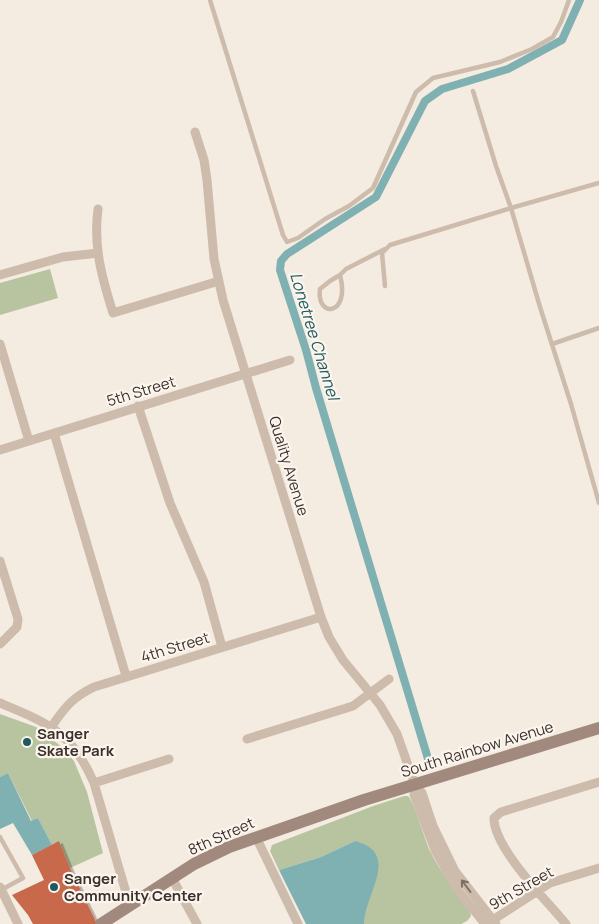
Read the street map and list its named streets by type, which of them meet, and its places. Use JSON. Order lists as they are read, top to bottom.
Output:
{
  "streets": {
    "street": [
      "5th Street",
      "Quality Avenue",
      "4th Street",
      "South Rainbow Avenue",
      "8th Street",
      "9th Street"
    ]
  },
  "crossings": [
    ["5th Street", "Quality Avenue"],
    ["Quality Avenue", "4th Street"],
    ["Quality Avenue", "South Rainbow Avenue"],
    ["Quality Avenue", "9th Street"],
    ["South Rainbow Avenue", "8th Street"]
  ],
  "water": ["Lonetree Channel"],
  "places": ["Sanger Skate Park", "Sanger Community Center"]
}
